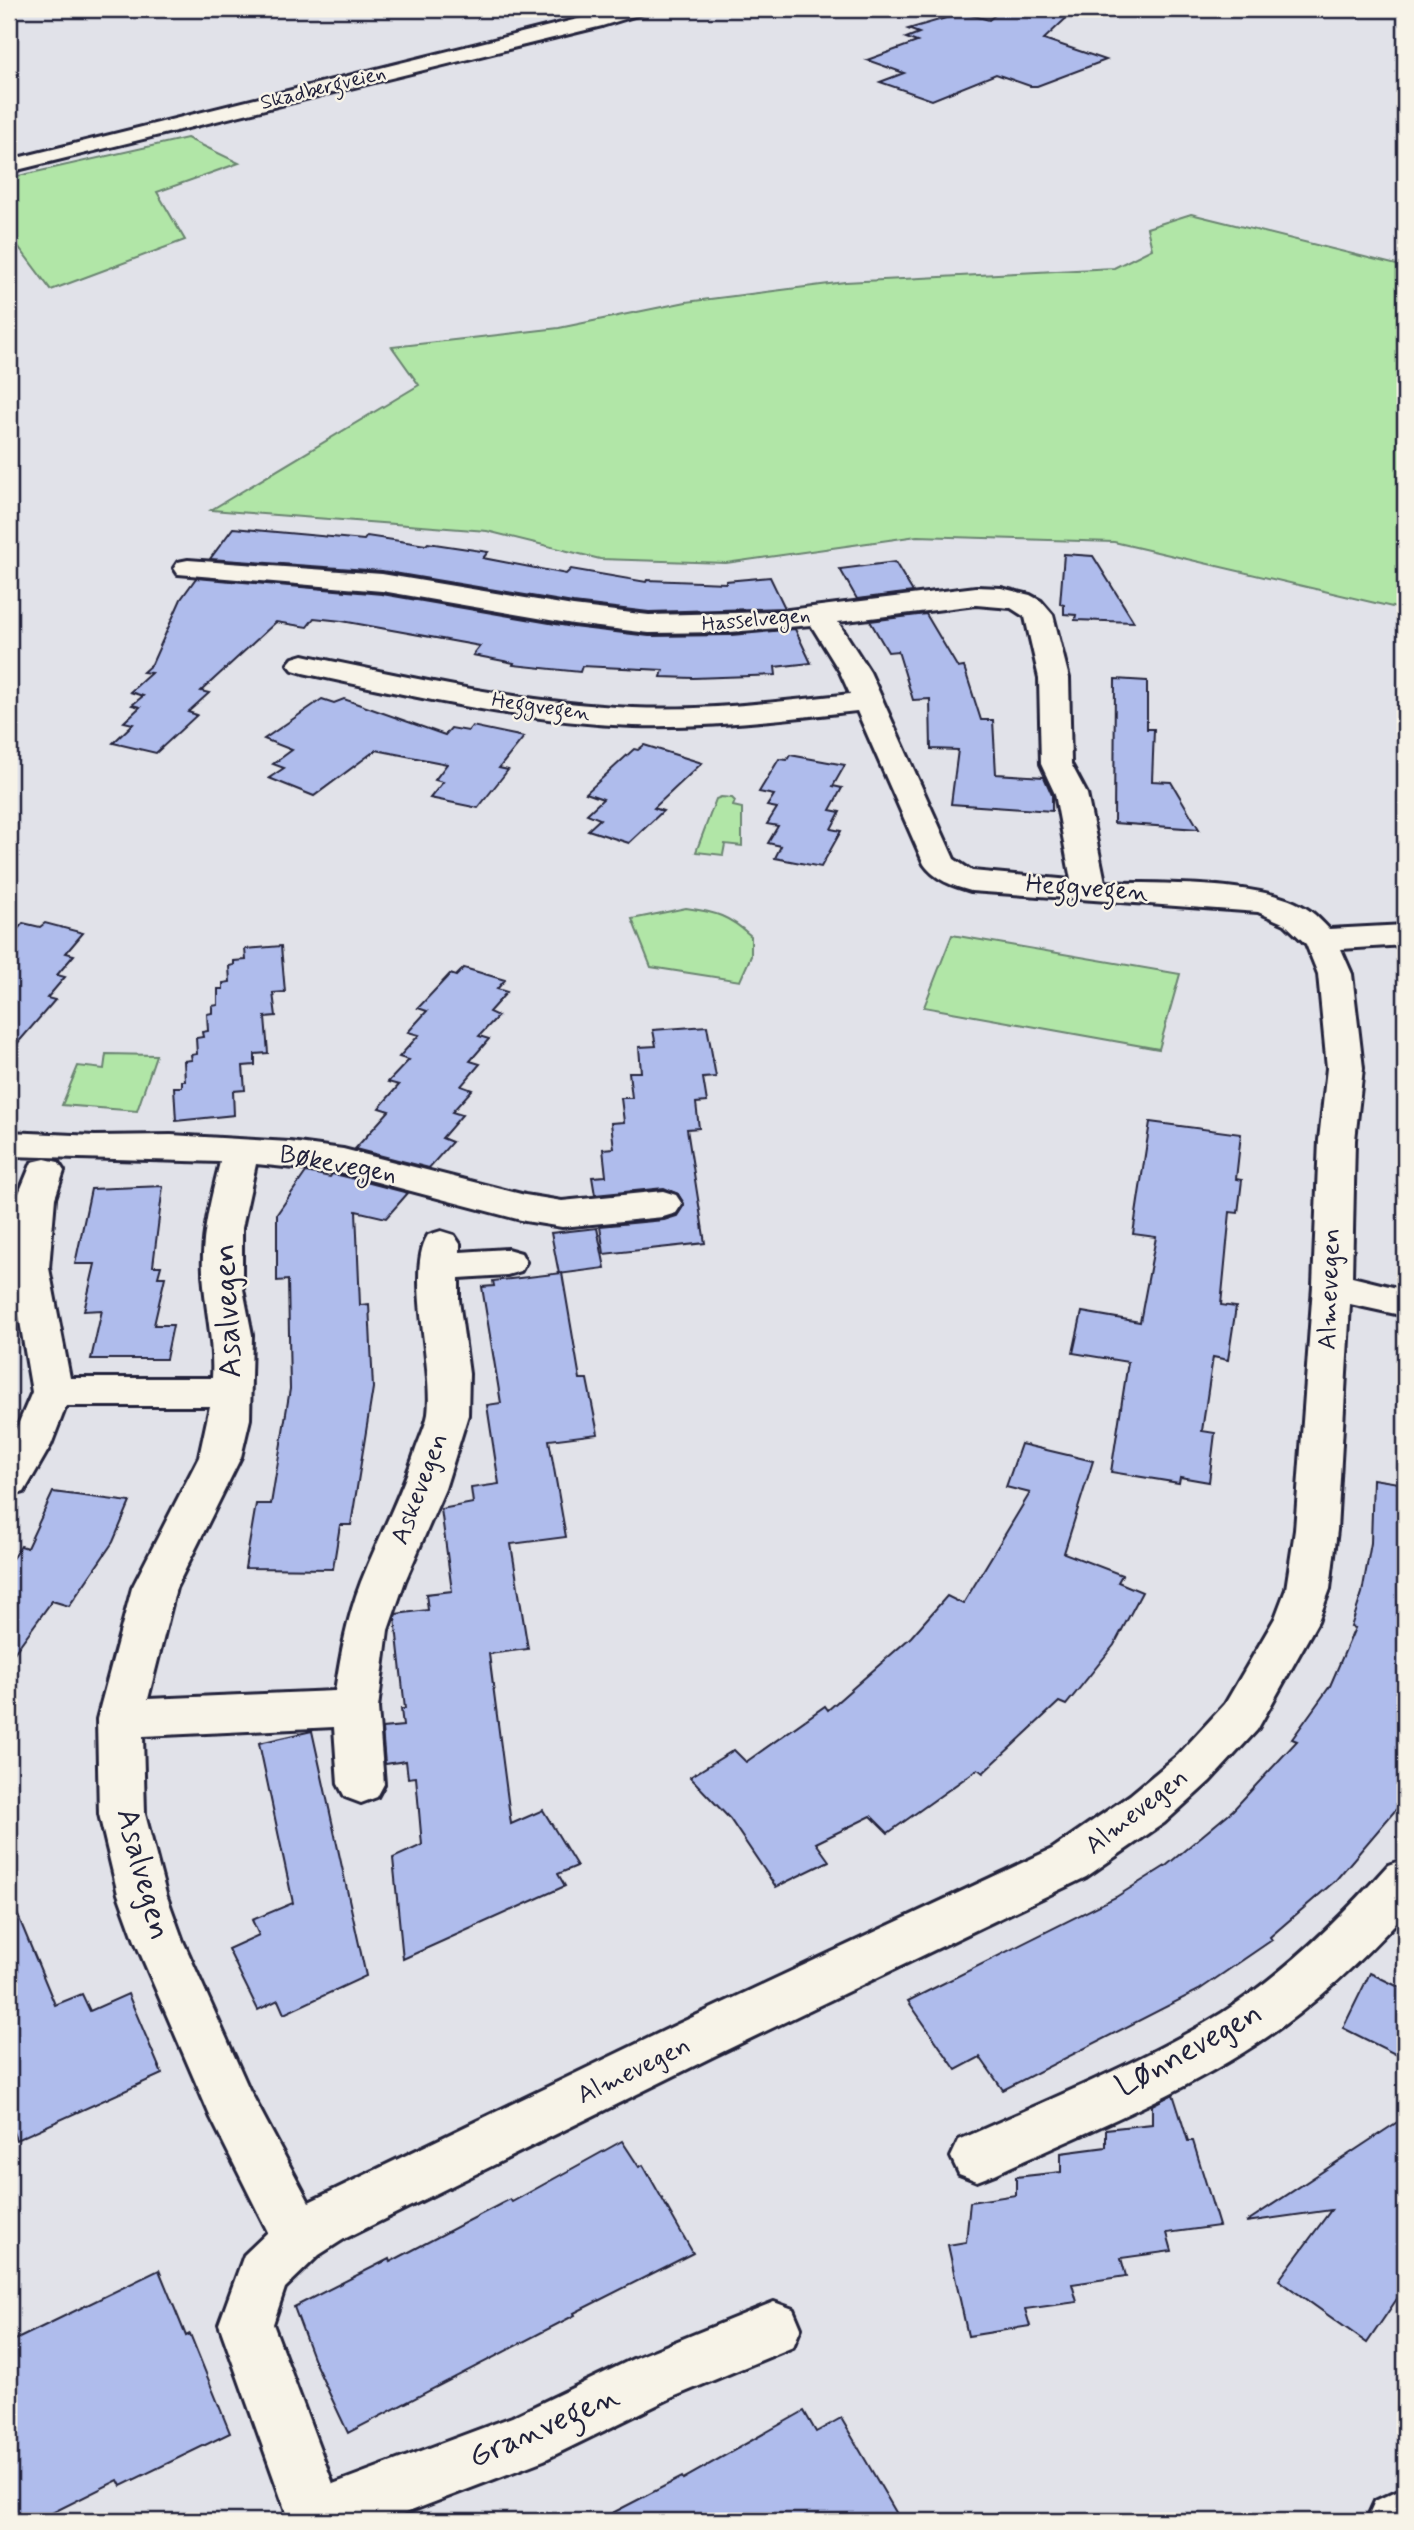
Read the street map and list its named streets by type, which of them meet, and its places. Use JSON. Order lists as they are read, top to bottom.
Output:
{
  "streets": {
    "street": [
      "Skadbergveien",
      "Hasselvegen",
      "Heggvegen",
      "Bøkevegen",
      "Almevegen",
      "Asalvegen",
      "Askevegen",
      "Lønnevegen",
      "Granvegen"
    ]
  },
  "crossings": [
    ["Hasselvegen", "Heggvegen"],
    ["Heggvegen", "Almevegen"],
    ["Bøkevegen", "Asalvegen"],
    ["Almevegen", "Asalvegen"]
  ]
}
